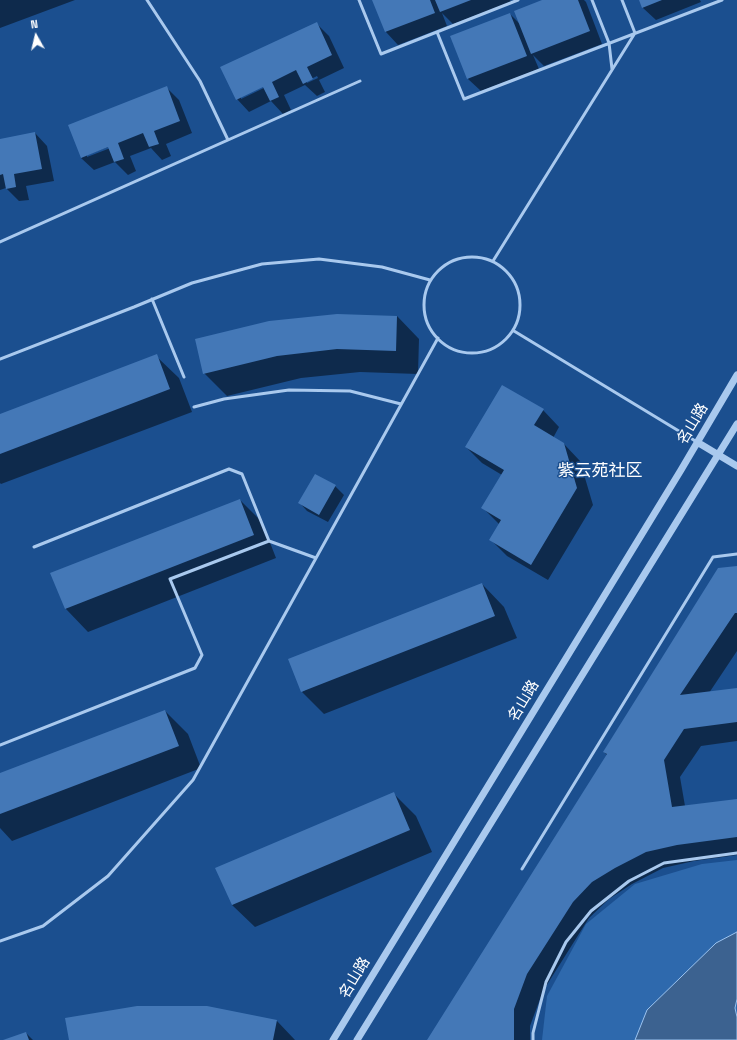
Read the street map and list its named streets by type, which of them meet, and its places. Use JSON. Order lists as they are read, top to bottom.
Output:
{
  "streets": {
    "street": ["名山路"]
  },
  "districts": ["紫云苑社区"],
  "north": "top"
}
